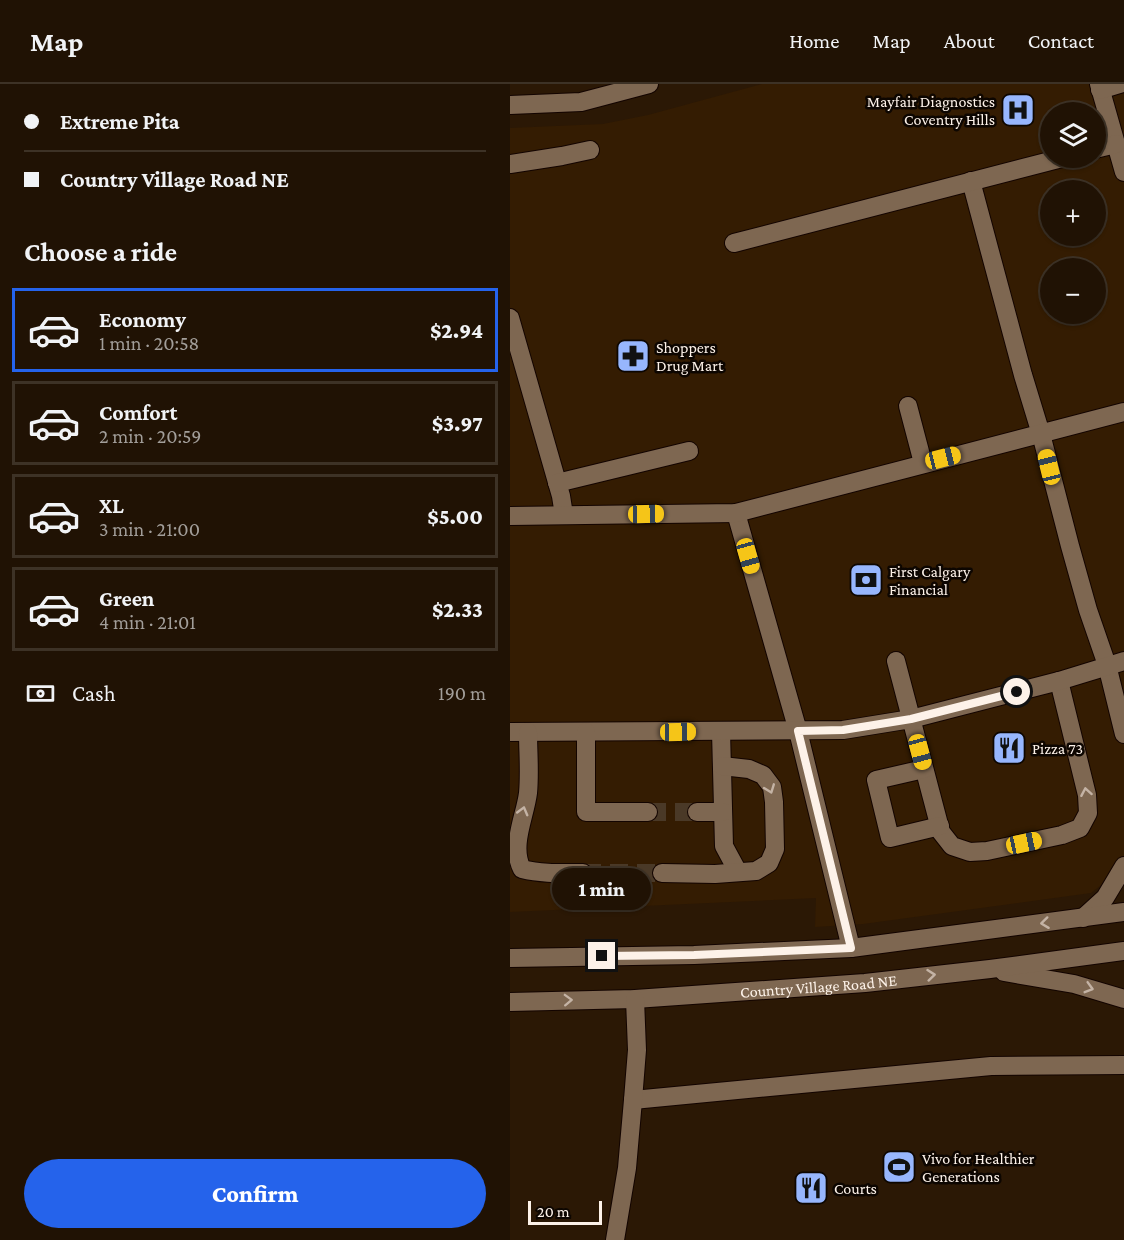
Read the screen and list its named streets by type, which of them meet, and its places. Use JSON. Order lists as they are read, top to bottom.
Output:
{
  "streets": {
    "street": ["Country Village Road NE"]
  },
  "places": {
    "hospital": ["Mayfair Diagnostics Coventry Hills"],
    "pharmacy": ["Shoppers Drug Mart"],
    "bank": ["First Calgary Financial"],
    "restaurant": ["Pizza 73", "Courts"],
    "sports": ["Vivo for Healthier Generations"]
  },
  "scale_bar": "20 m",
  "page": {
    "header": "Map",
    "nav": [
      "Home",
      "Map",
      "About",
      "Contact"
    ],
    "banner": ["Extreme Pita", "Country Village Road NE"],
    "map_buttons": ["+", "−"],
    "heading": "Choose a ride",
    "list": [
      {
        "name": "Economy",
        "note": "1 min · 20:58",
        "value": "$2.94"
      },
      {
        "name": "Comfort",
        "note": "2 min · 20:59",
        "value": "$3.97"
      },
      {
        "name": "XL",
        "note": "3 min · 21:00",
        "value": "$5.00"
      },
      {
        "name": "Green",
        "note": "4 min · 21:01",
        "value": "$2.33"
      }
    ],
    "pay": ["Cash", "190 m"],
    "bubble": "1 min",
    "buttons": "Confirm",
    "scale": "20 m"
  }
}
